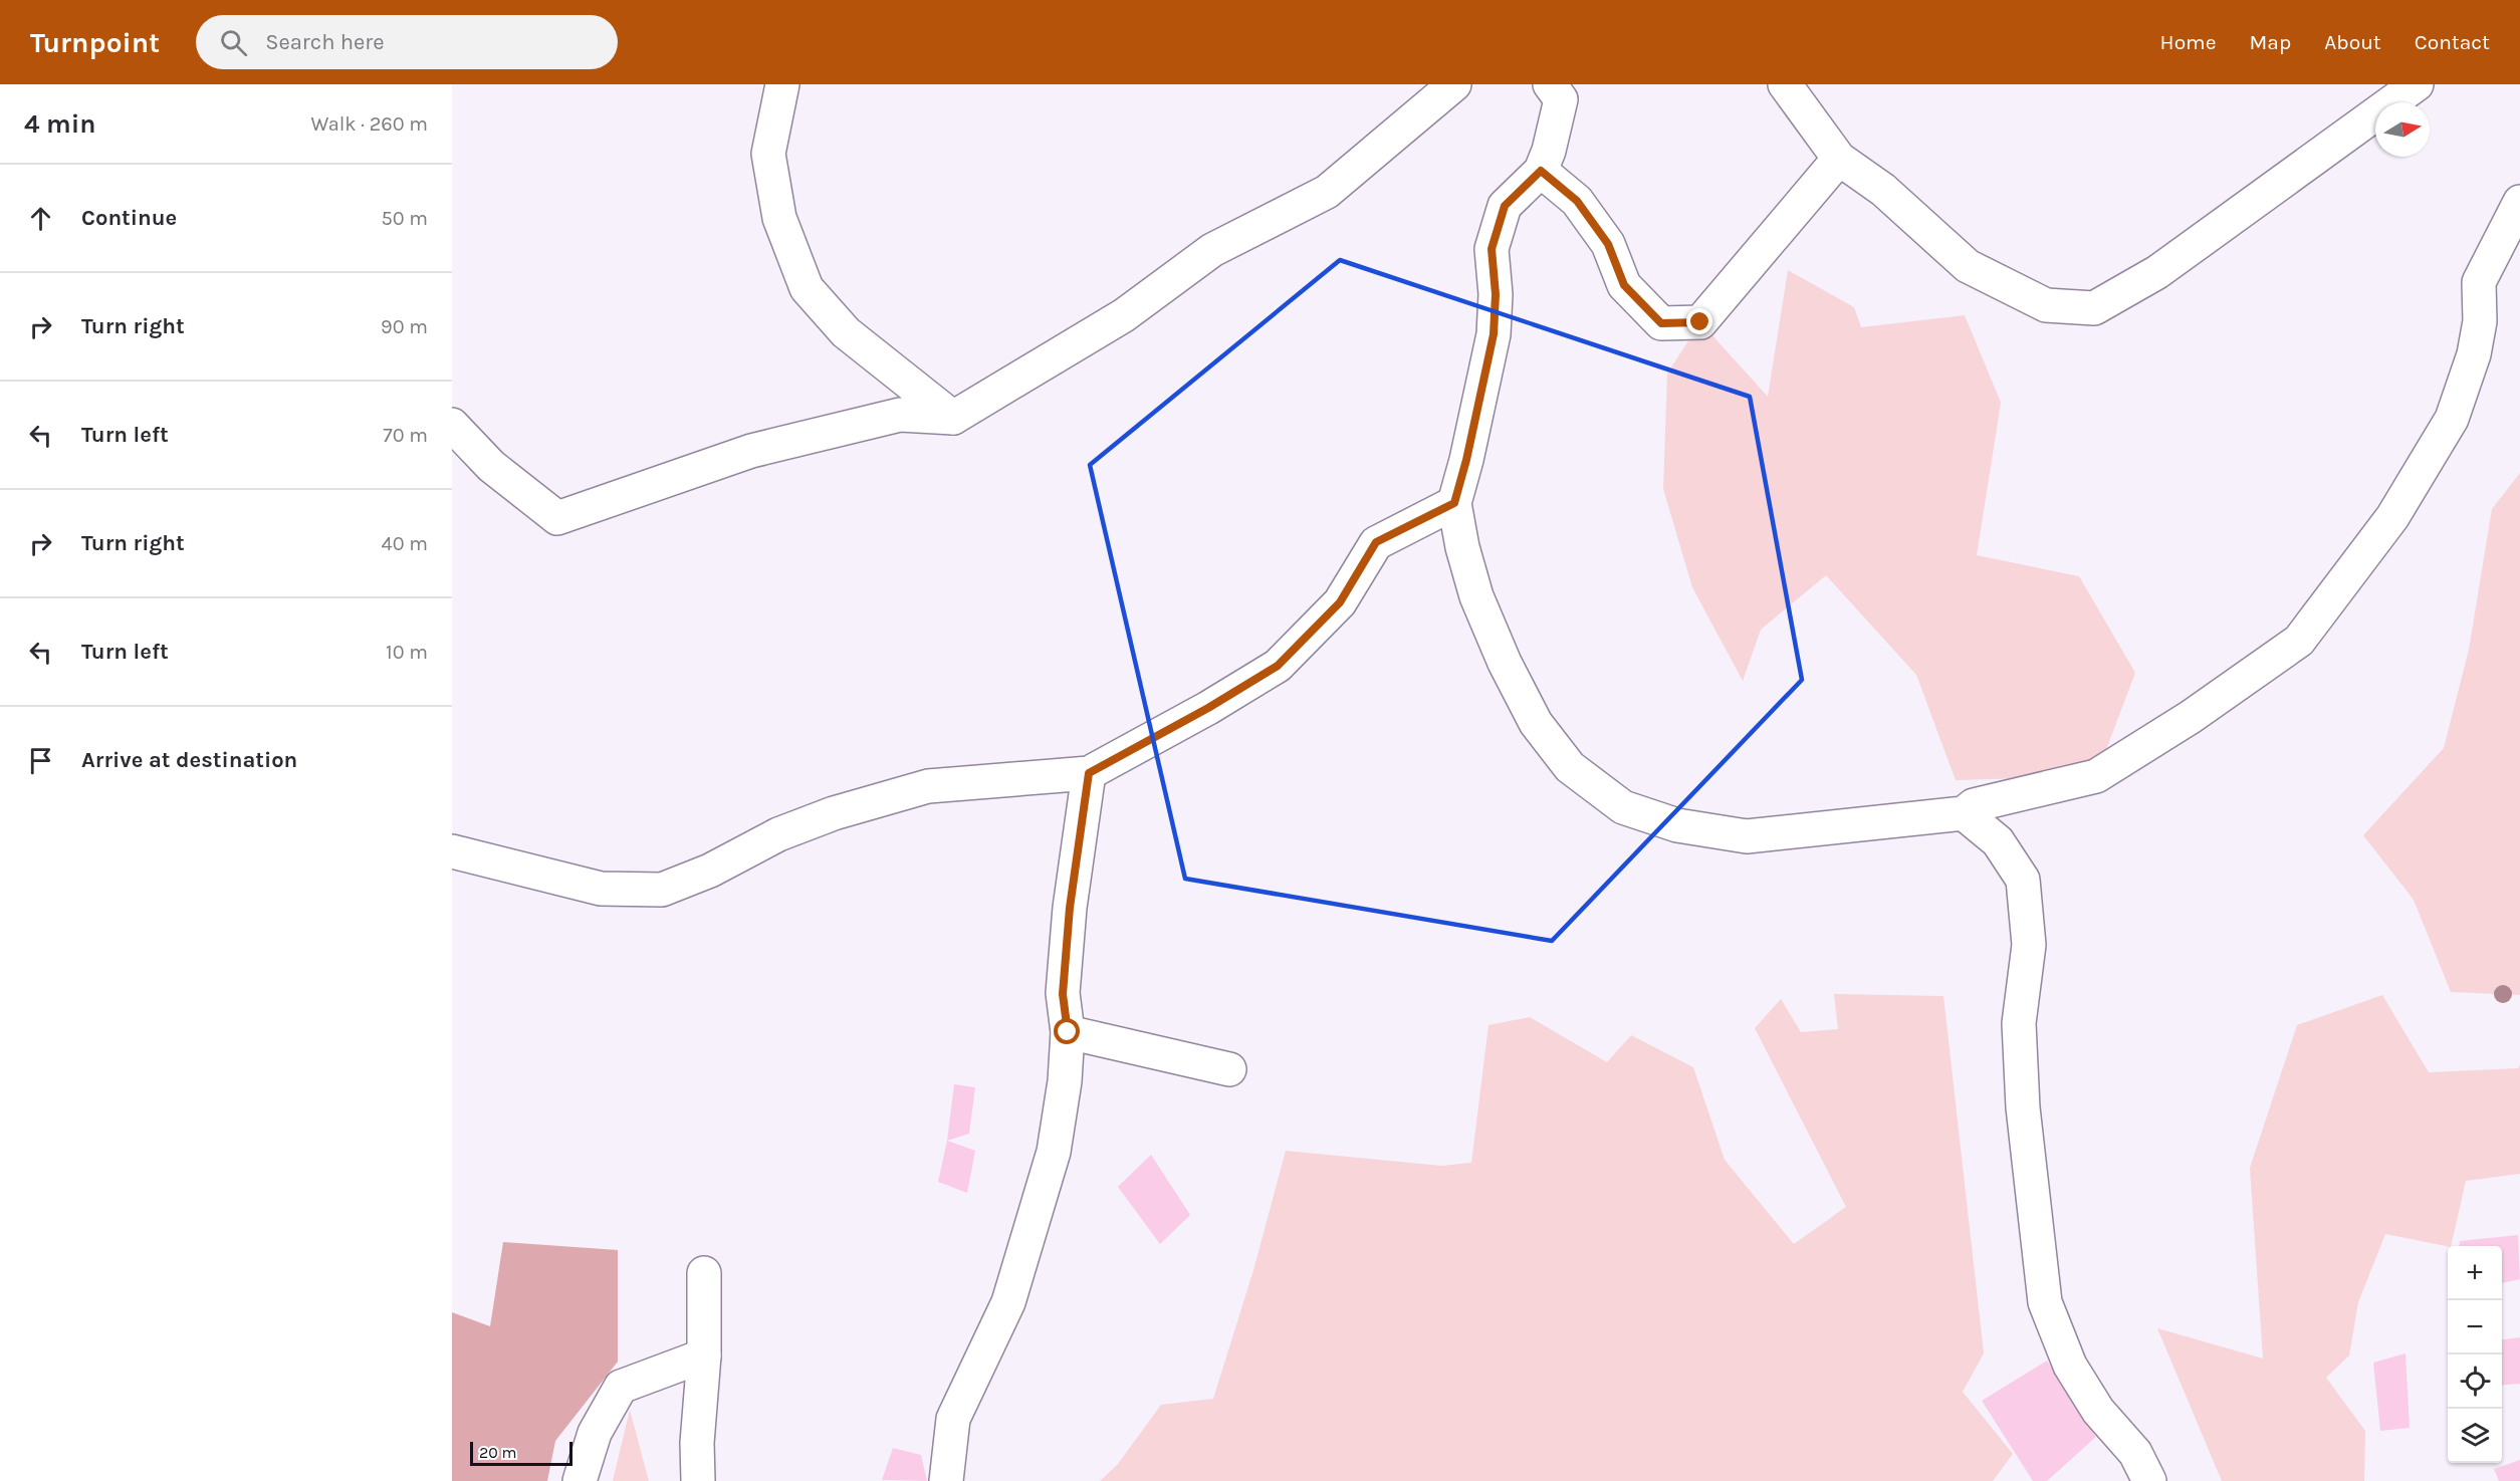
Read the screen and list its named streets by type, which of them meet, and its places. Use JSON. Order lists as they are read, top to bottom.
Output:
{
  "scale_bar": "20 m",
  "north": "right",
  "page": {
    "header": "Turnpoint",
    "search": "Search here",
    "nav": [
      "Home",
      "Map",
      "About",
      "Contact"
    ],
    "heading": ["4 min", "Walk · 260 m"],
    "list": [
      ["Continue", "50 m"],
      ["Turn right", "90 m"],
      ["Turn left", "70 m"],
      ["Turn right", "40 m"],
      ["Turn left", "10 m"],
      "Arrive at destination"
    ],
    "map_buttons": ["+", "−"],
    "scale": "20 m"
  }
}
